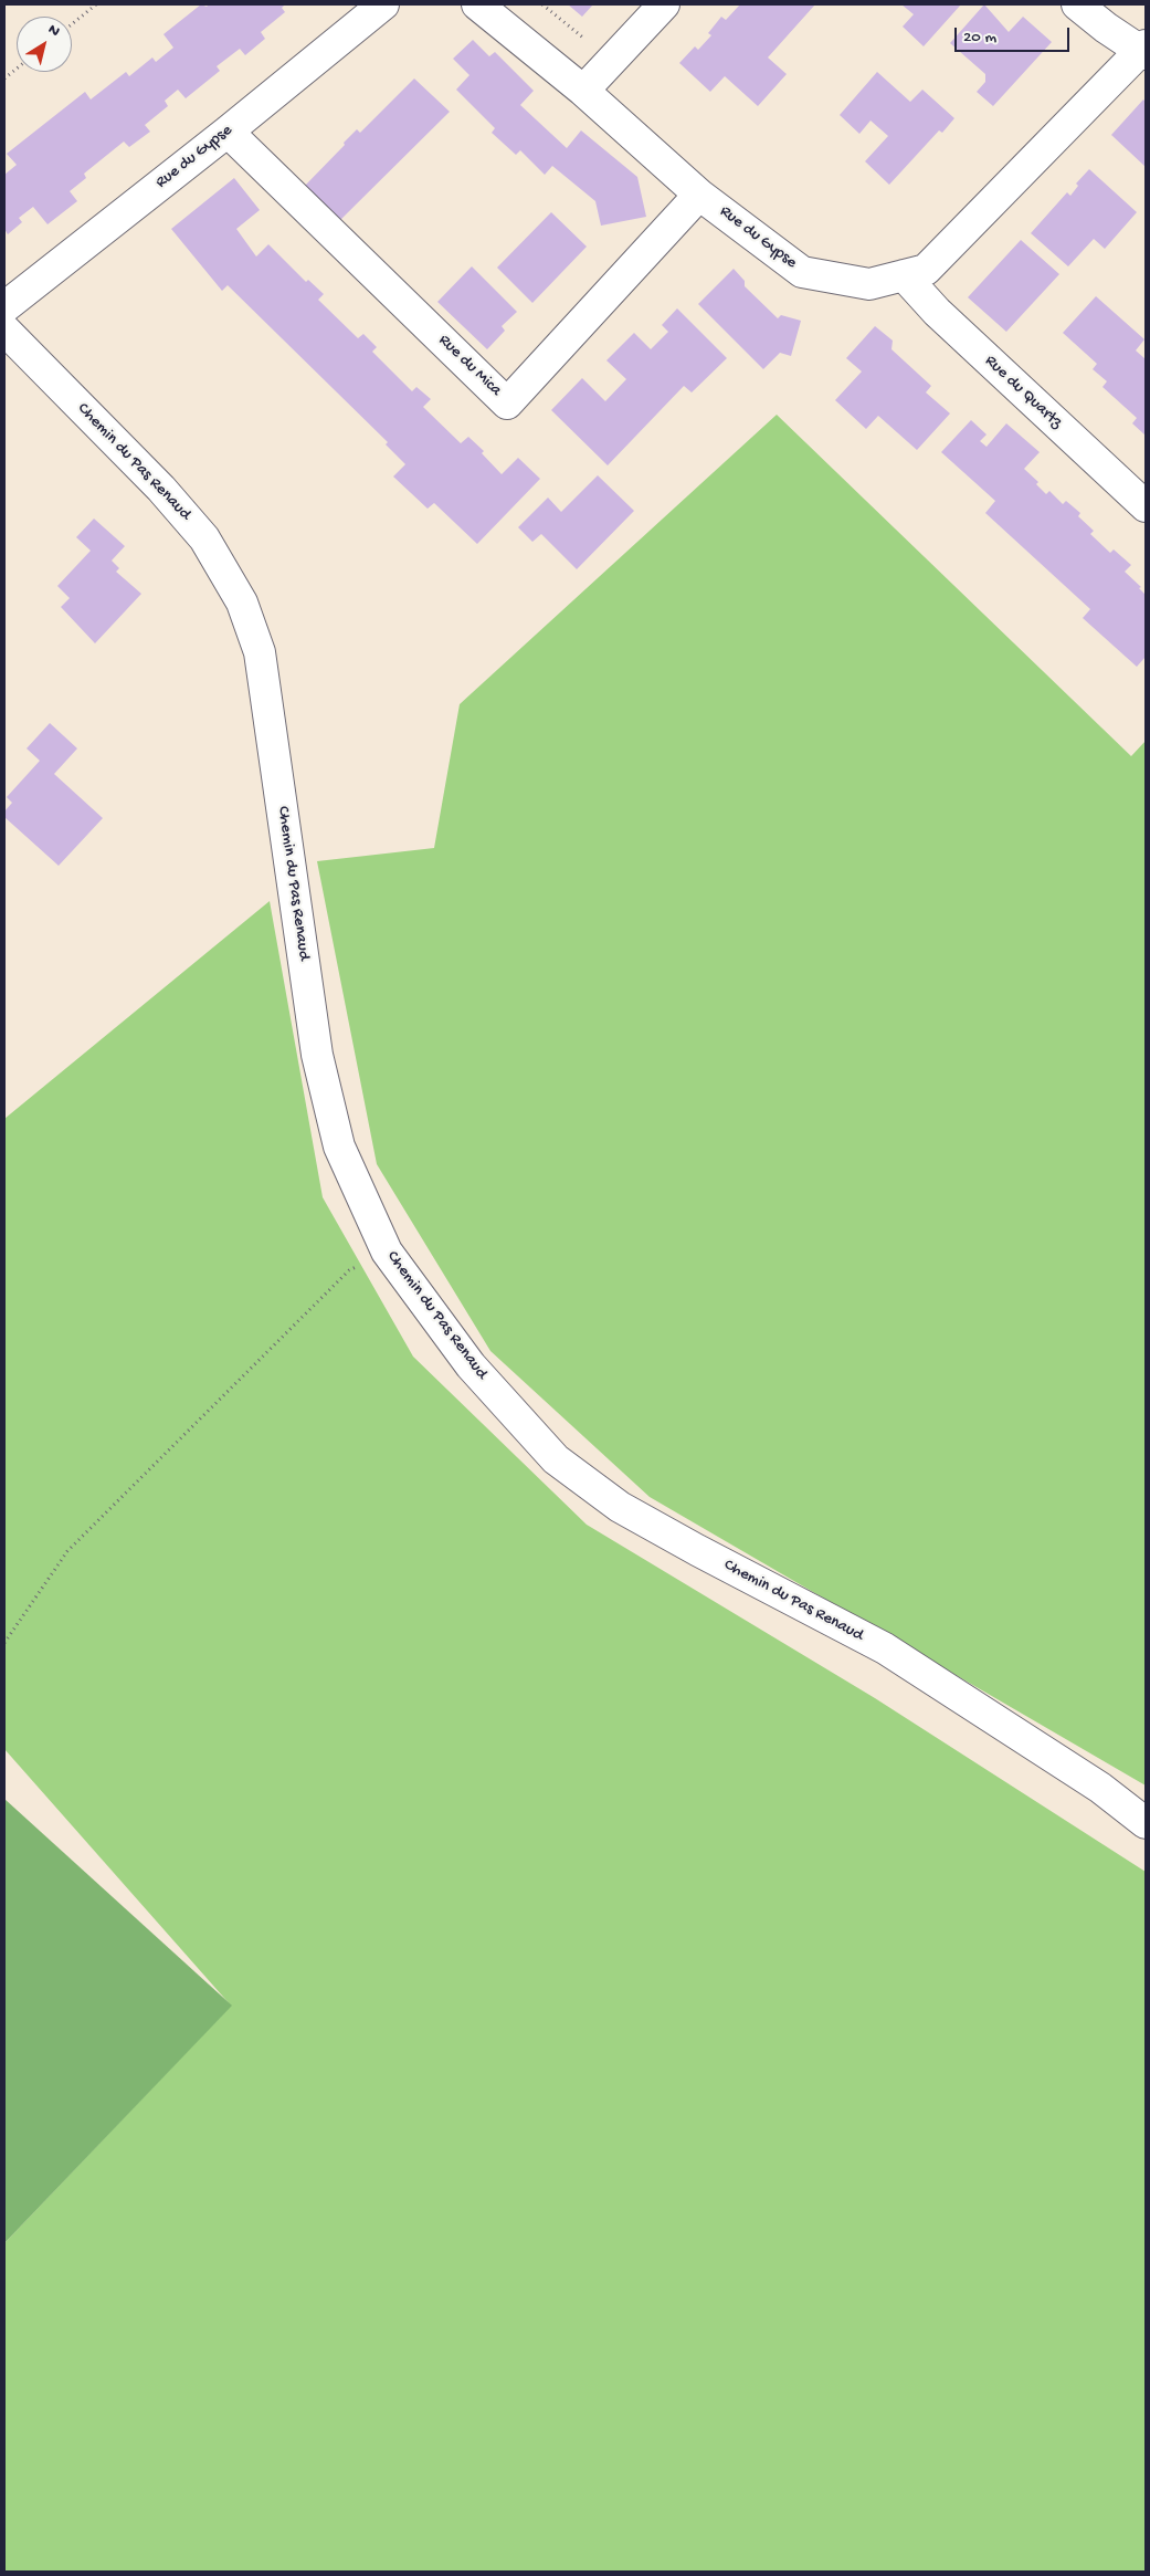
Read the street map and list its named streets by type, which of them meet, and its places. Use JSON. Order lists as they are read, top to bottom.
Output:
{
  "streets": {
    "street": [
      "Rue du Gypse",
      "Rue du Mica",
      "Rue du Quartz",
      "Chemin du Pas Renaud"
    ]
  },
  "crossings": [
    ["Rue du Gypse", "Rue du Mica"],
    ["Rue du Gypse", "Rue du Quartz"]
  ],
  "scale_bar": "20 m",
  "north": "top right"
}
